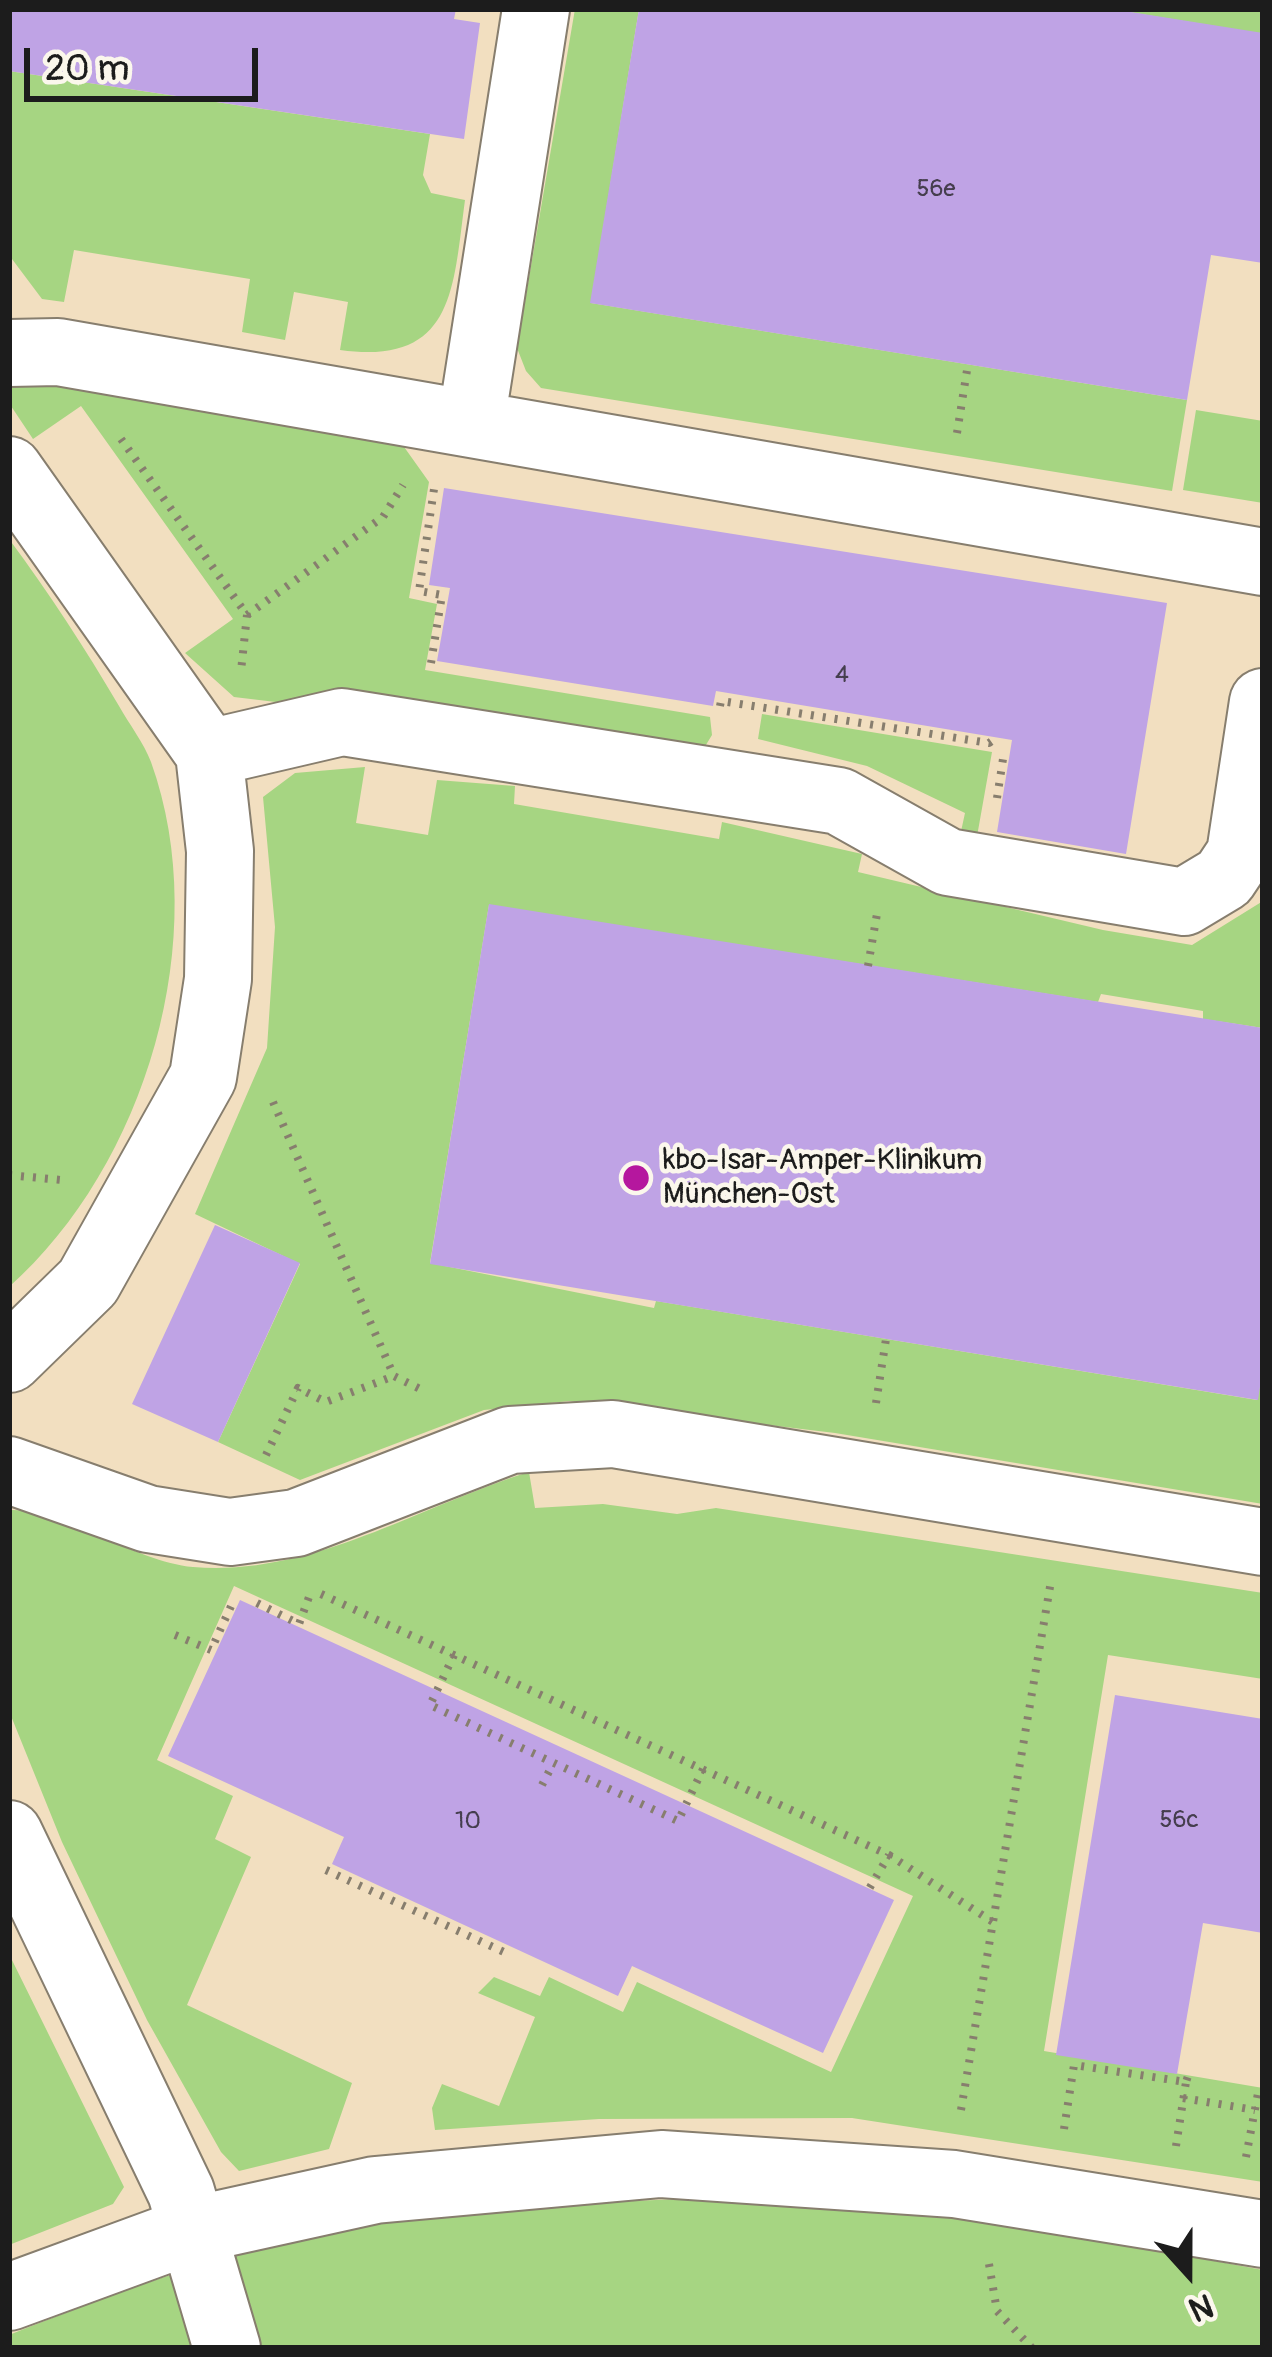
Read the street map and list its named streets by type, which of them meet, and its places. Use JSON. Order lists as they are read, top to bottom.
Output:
{
  "places": ["kbo-Isar-Amper-Klinikum München-Ost"],
  "house_numbers": [
    "56e",
    "4",
    "56c",
    "10"
  ],
  "scale_bar": "20 m",
  "north": "bottom"
}
